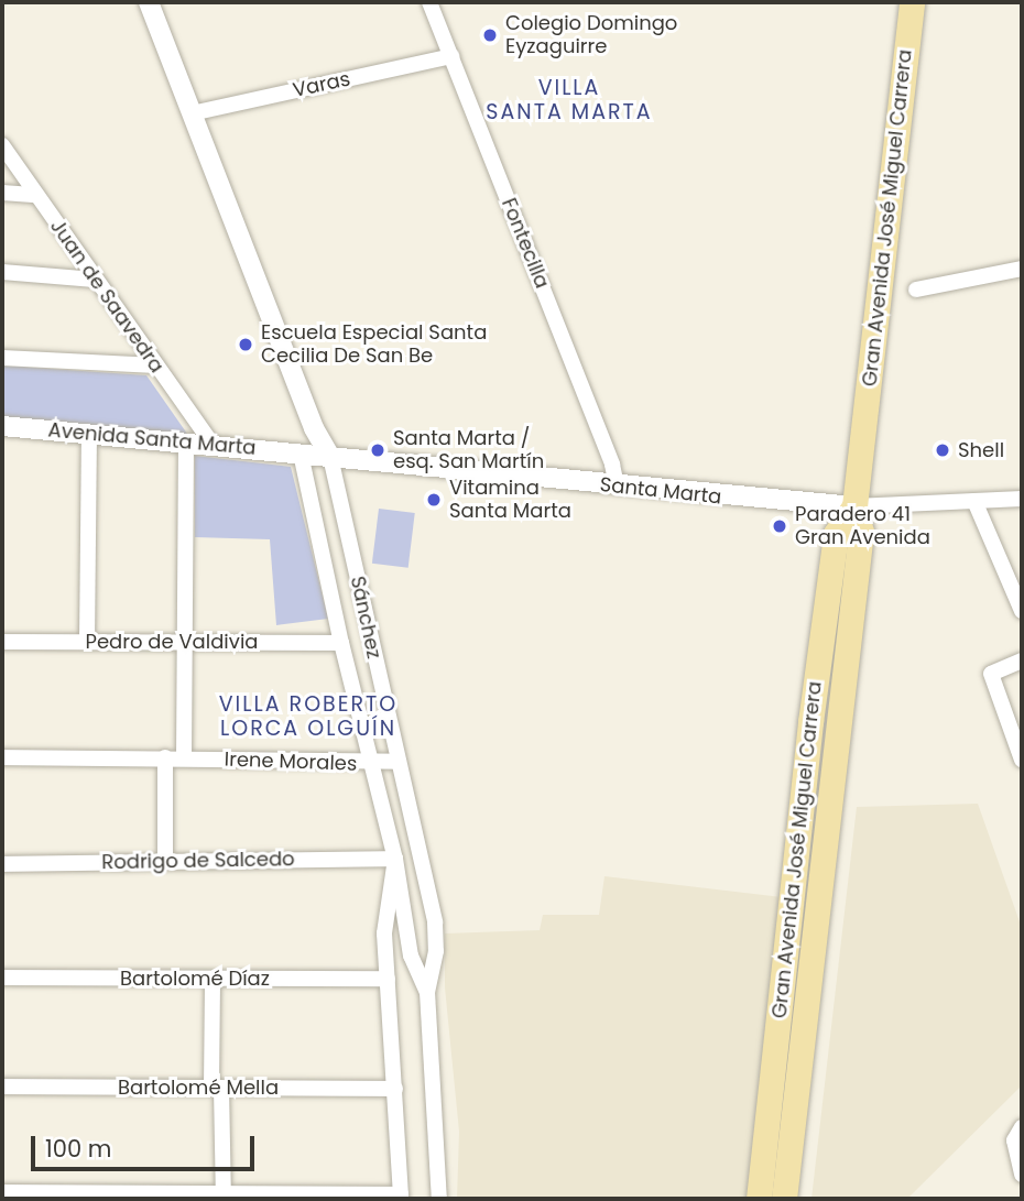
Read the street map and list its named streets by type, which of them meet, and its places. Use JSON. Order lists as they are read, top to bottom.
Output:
{
  "streets": {
    "main road": ["Gran Avenida José Miguel Carrera"],
    "street": [
      "Varas",
      "Fontecilla",
      "Juan de Saavedra",
      "Avenida Santa Marta",
      "Santa Marta",
      "Sánchez",
      "Pedro de Valdivia",
      "Irene Morales",
      "Rodrigo de Salcedo",
      "Bartolomé Díaz",
      "Bartolomé Mella"
    ]
  },
  "crossings": [
    ["Varas", "Fontecilla"],
    ["Varas", "Sánchez"],
    ["Gran Avenida José Miguel Carrera", "Santa Marta"],
    ["Fontecilla", "Santa Marta"],
    ["Juan de Saavedra", "Avenida Santa Marta"],
    ["Avenida Santa Marta", "Santa Marta"],
    ["Avenida Santa Marta", "Sánchez"],
    ["Santa Marta", "Sánchez"],
    ["Sánchez", "Pedro de Valdivia"],
    ["Sánchez", "Irene Morales"],
    ["Sánchez", "Rodrigo de Salcedo"],
    ["Sánchez", "Bartolomé Díaz"],
    ["Sánchez", "Bartolomé Mella"]
  ],
  "districts": ["VILLA SANTA MARTA", "VILLA ROBERTO LORCA OLGUÍN"],
  "places": [
    "Colegio Domingo Eyzaguirre",
    "Escuela Especial Santa Cecilia De San Be",
    "Santa Marta / esq. San Martín",
    "Shell",
    "Vitamina Santa Marta",
    "Paradero 41 Gran Avenida"
  ],
  "scale_bar": "100 m"
}
